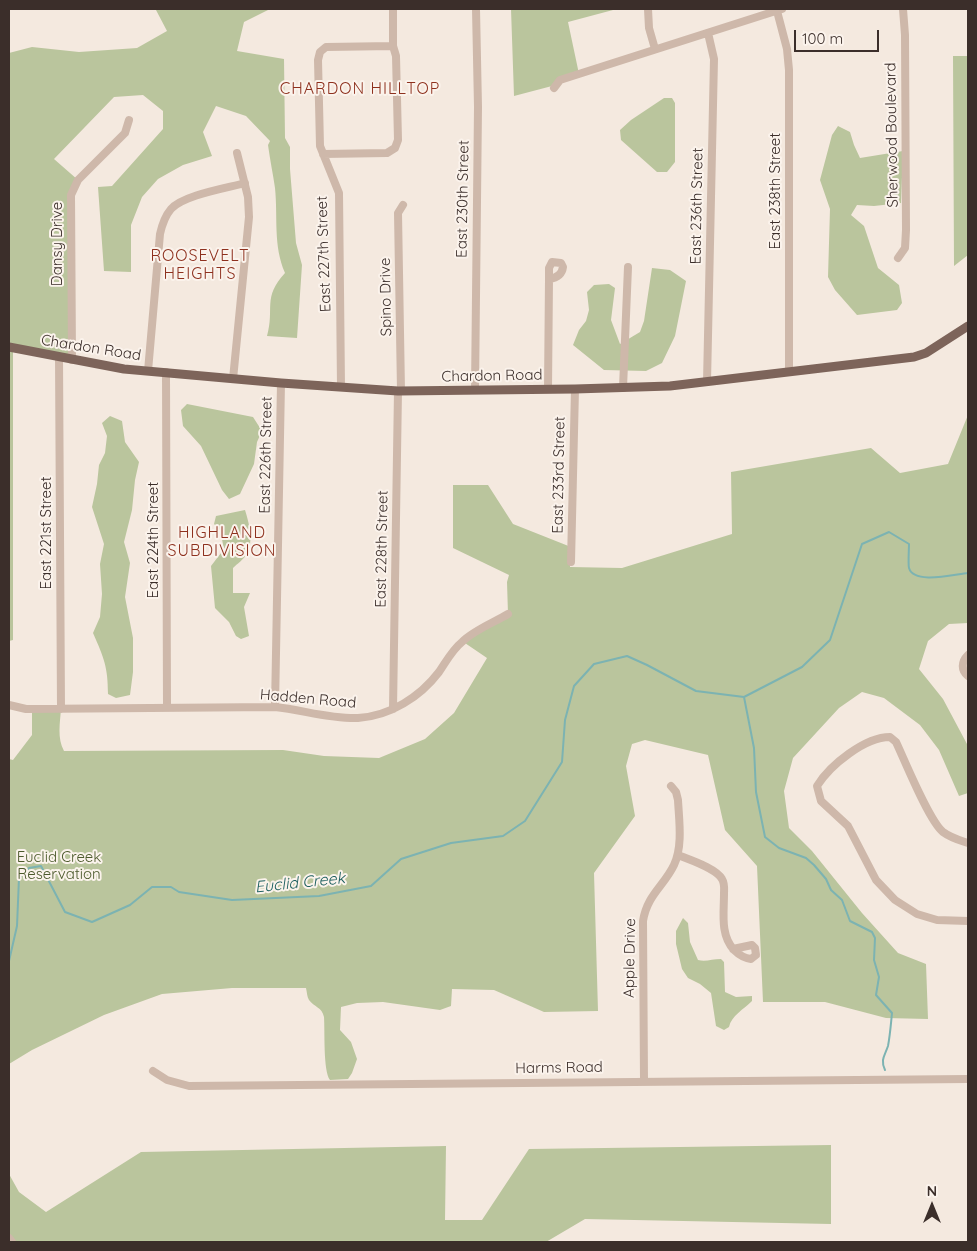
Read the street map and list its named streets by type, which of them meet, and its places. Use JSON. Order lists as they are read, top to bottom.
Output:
{
  "streets": {
    "main road": ["Chardon Road"],
    "street": [
      "Sherwood Boulevard",
      "East 238th Street",
      "East 230th Street",
      "East 236th Street",
      "Dansy Drive",
      "East 227th Street",
      "Spino Drive",
      "East 226th Street",
      "East 233rd Street",
      "East 221st Street",
      "East 224th Street",
      "East 228th Street",
      "Hadden Road",
      "Apple Drive",
      "Harms Road"
    ]
  },
  "crossings": [
    ["East 238th Street", "Chardon Road"],
    ["East 230th Street", "Chardon Road"],
    ["East 236th Street", "Chardon Road"],
    ["Dansy Drive", "Chardon Road"],
    ["East 227th Street", "Chardon Road"],
    ["Spino Drive", "Chardon Road"],
    ["Spino Drive", "East 228th Street"],
    ["Chardon Road", "East 226th Street"],
    ["Chardon Road", "East 233rd Street"],
    ["Chardon Road", "East 221st Street"],
    ["Chardon Road", "East 224th Street"],
    ["Chardon Road", "East 228th Street"],
    ["East 226th Street", "Hadden Road"],
    ["East 221st Street", "Hadden Road"],
    ["East 224th Street", "Hadden Road"],
    ["East 228th Street", "Hadden Road"],
    ["Apple Drive", "Harms Road"]
  ],
  "districts": ["CHARDON HILLTOP", "ROOSEVELT HEIGHTS", "HIGHLAND SUBDIVISION"],
  "water": ["Euclid Creek"],
  "parks": ["Euclid Creek Reservation"],
  "scale_bar": "100 m",
  "north": "top"
}
